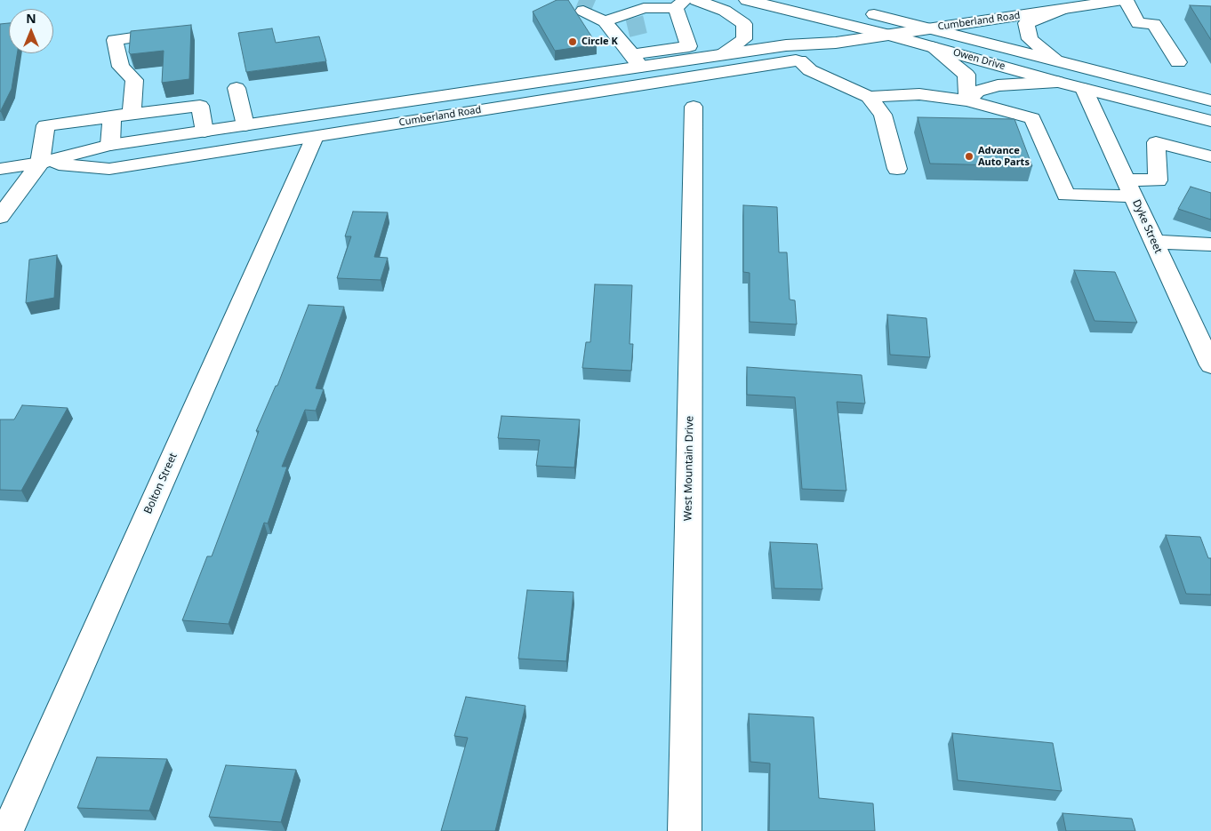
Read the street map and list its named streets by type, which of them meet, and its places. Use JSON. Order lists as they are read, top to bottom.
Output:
{
  "streets": {
    "main road": [
      "Cumberland Road",
      "Owen Drive",
      "Dyke Street",
      "West Mountain Drive",
      "Bolton Street"
    ]
  },
  "crossings": [
    ["Cumberland Road", "Owen Drive"],
    ["Cumberland Road", "Bolton Street"],
    ["Owen Drive", "Dyke Street"]
  ],
  "places": ["Circle K", "Advance Auto Parts"],
  "north": "top"
}
